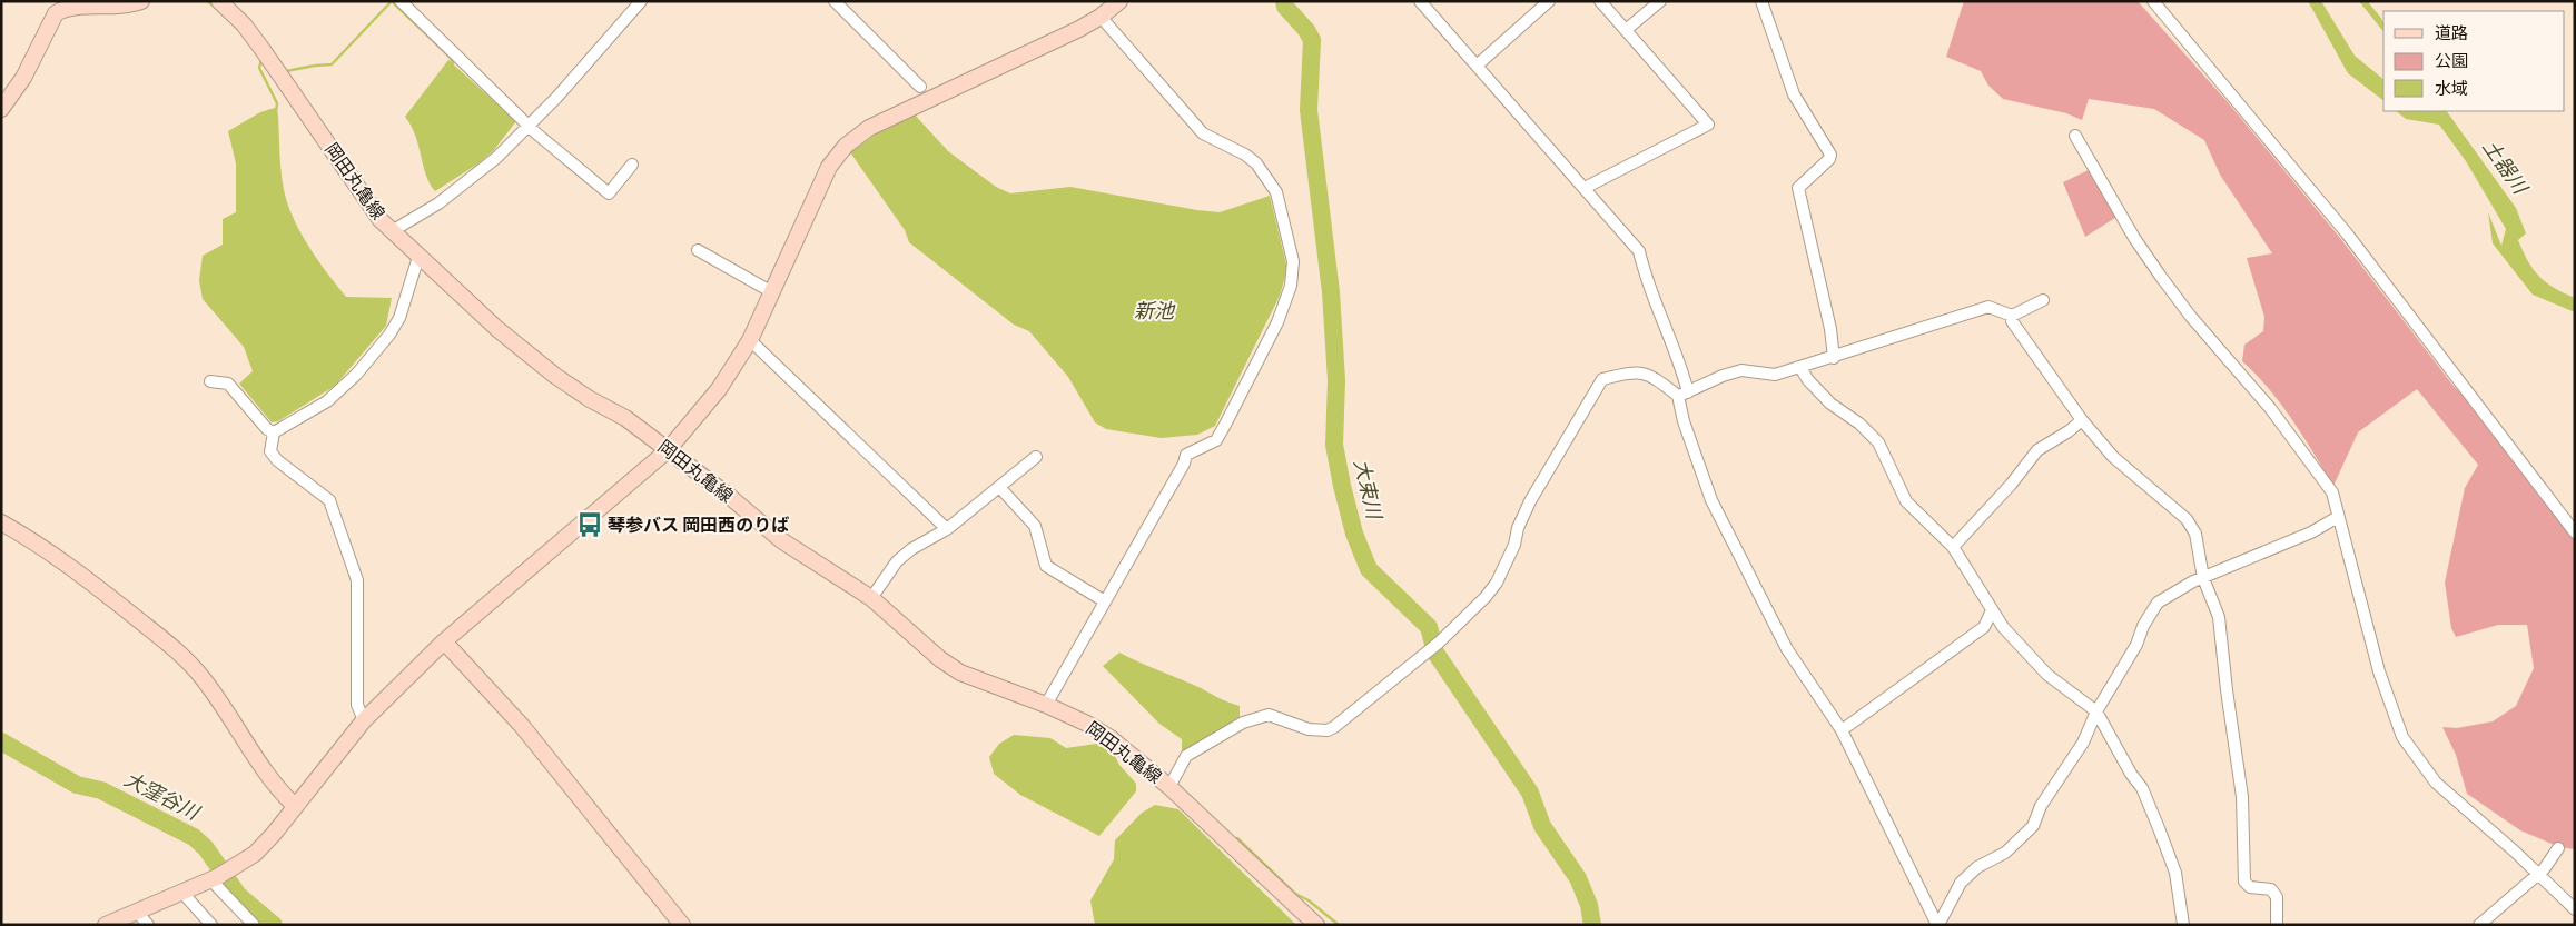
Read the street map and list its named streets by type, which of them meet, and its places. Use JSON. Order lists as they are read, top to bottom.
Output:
{
  "streets": {
    "street": ["岡田丸亀線"]
  },
  "water": [
    "土器川",
    "新池",
    "大束川",
    "大窪谷川"
  ],
  "places": {
    "bus stop": ["琴参バス 岡田西のりば"]
  },
  "legend": ["道路", "公園", "水域"]
}
